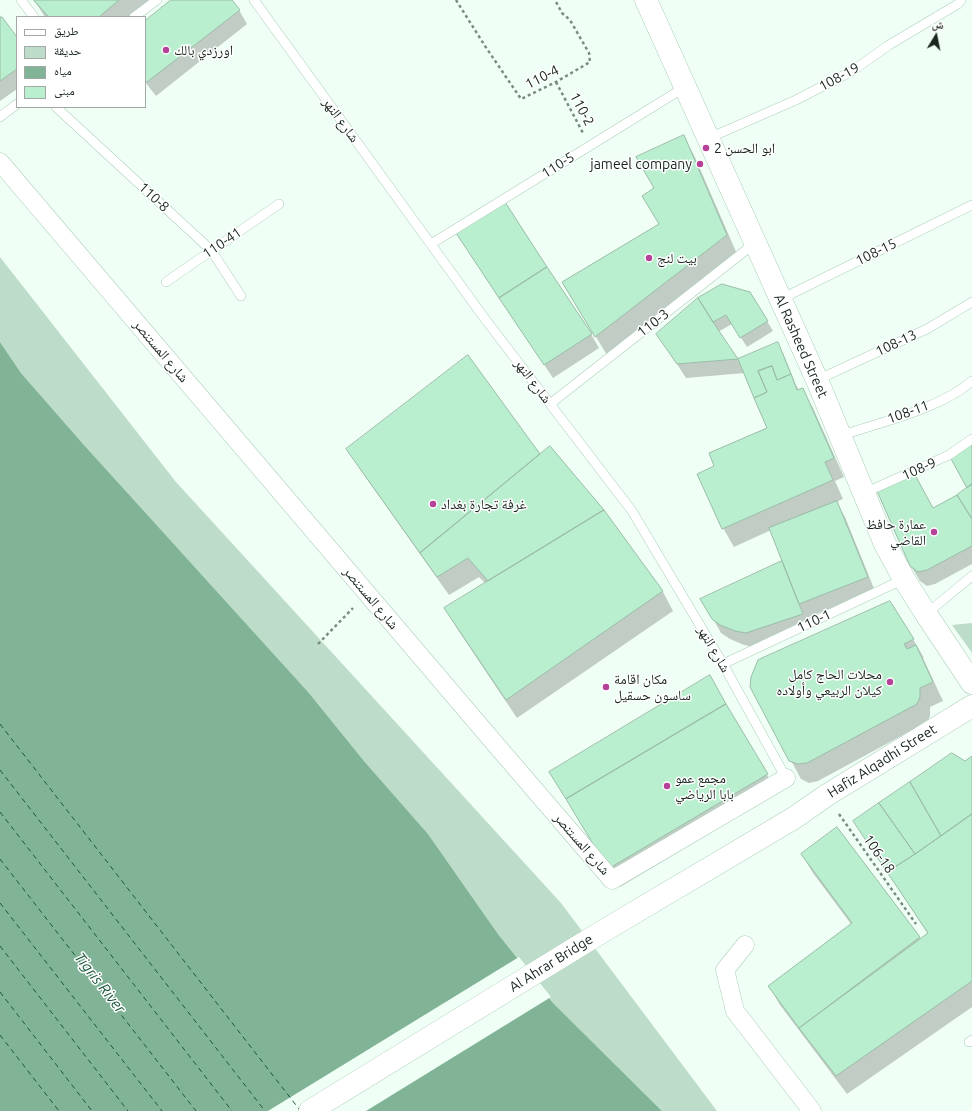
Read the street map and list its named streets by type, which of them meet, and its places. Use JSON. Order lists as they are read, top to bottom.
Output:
{
  "streets": {
    "main road": ["Al Rasheed Street", "Hafiz Alqadhi Street", "Al Ahrar Bridge"],
    "street": ["شارع المستنصر"],
    "lane": [
      "108-19",
      "شارع النهر",
      "110-5",
      "110-8",
      "110-41",
      "108-15",
      "110-3",
      "108-13",
      "108-11",
      "108-9",
      "110-1"
    ],
    "path": ["110-4", "110-2", "106-18"]
  },
  "crossings": [
    ["110-4", "110-2"],
    ["108-19", "Al Rasheed Street"],
    ["110-2", "110-5"],
    ["شارع النهر", "110-5"],
    ["شارع النهر", "110-3"],
    ["شارع النهر", "شارع المستنصر"],
    ["شارع النهر", "110-1"],
    ["110-5", "Al Rasheed Street"],
    ["110-8", "110-41"],
    ["108-15", "Al Rasheed Street"],
    ["110-3", "Al Rasheed Street"],
    ["108-13", "Al Rasheed Street"],
    ["Al Rasheed Street", "108-11"],
    ["Al Rasheed Street", "108-9"],
    ["Al Rasheed Street", "110-1"],
    ["Hafiz Alqadhi Street", "106-18"],
    ["Hafiz Alqadhi Street", "Al Ahrar Bridge"]
  ],
  "water": ["Tigris River"],
  "places": [
    "اورزدي بالك",
    "ابو الحسن 2",
    "jameel company",
    "بيت لنج",
    "غرفة تجارة بغداد",
    "عمارة حافظ القاضي",
    "محلات الحاج كامل كيلان الربيعي وأولاده",
    "مكان اقامة ساسون حسقيل",
    "مجمع عمو بابا الرياضي"
  ],
  "legend": [
    "طريق",
    "حديقة",
    "مياه",
    "مبنى"
  ],
  "north": "top"
}
